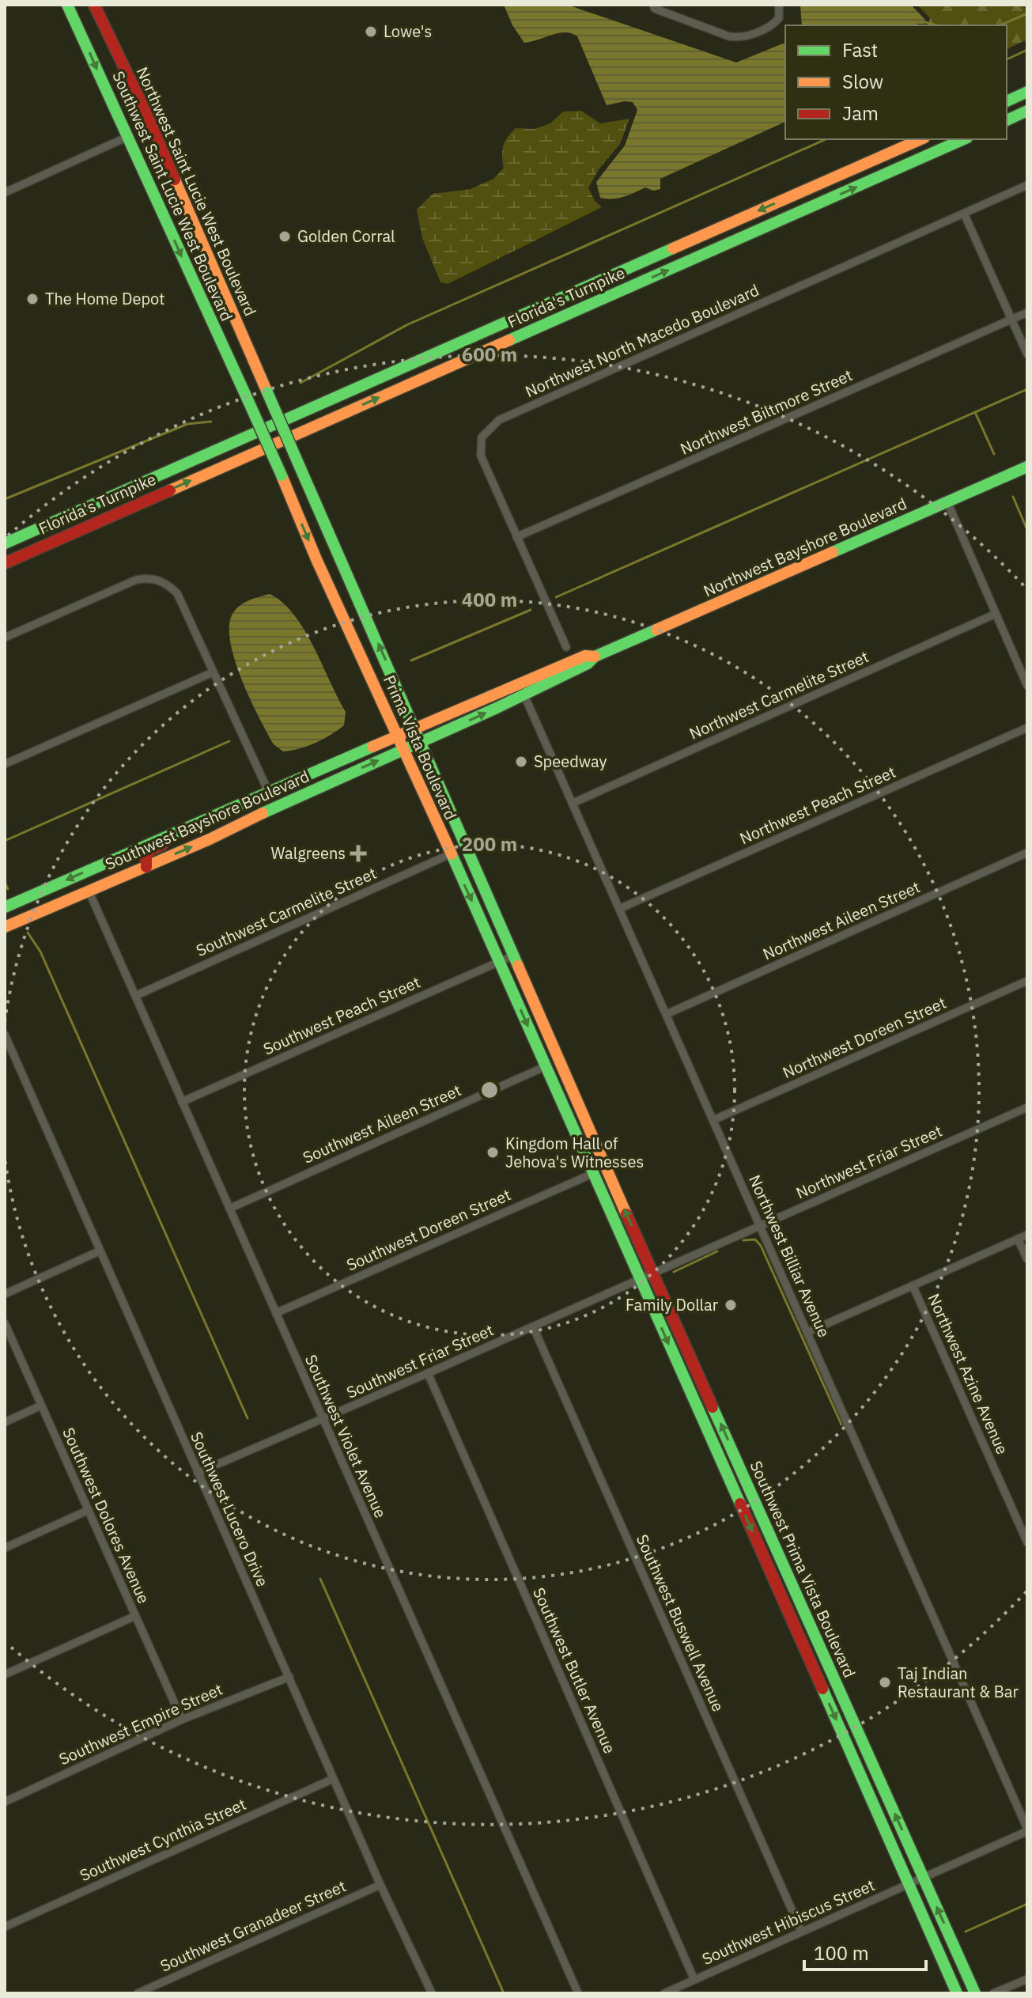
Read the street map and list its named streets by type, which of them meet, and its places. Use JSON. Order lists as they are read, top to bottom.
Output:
{
  "streets": {
    "main road": [
      "Northwest Saint Lucie West Boulevard",
      "Southwest Saint Lucie West Boulevard",
      "Florida's Turnpike",
      "Northwest Bayshore Boulevard",
      "Prima Vista Boulevard",
      "Southwest Bayshore Boulevard",
      "Southwest Prima Vista Boulevard"
    ],
    "street": [
      "Northwest North Macedo Boulevard",
      "Northwest Biltmore Street",
      "Northwest Carmelite Street",
      "Northwest Peach Street",
      "Southwest Carmelite Street",
      "Northwest Aileen Street",
      "Southwest Peach Street",
      "Northwest Doreen Street",
      "Southwest Aileen Street",
      "Northwest Friar Street",
      "Southwest Doreen Street",
      "Northwest Billiar Avenue",
      "Southwest Friar Street",
      "Northwest Azine Avenue",
      "Southwest Violet Avenue",
      "Southwest Lucero Drive",
      "Southwest Dolores Avenue",
      "Southwest Buswell Avenue",
      "Southwest Butler Avenue",
      "Southwest Empire Street",
      "Southwest Cynthia Street",
      "Southwest Hibiscus Street",
      "Southwest Granadeer Street"
    ]
  },
  "crossings": [
    ["Northwest Saint Lucie West Boulevard", "Prima Vista Boulevard"],
    ["Southwest Saint Lucie West Boulevard", "Prima Vista Boulevard"],
    ["Northwest North Macedo Boulevard", "Northwest Biltmore Street"],
    ["Northwest Bayshore Boulevard", "Prima Vista Boulevard"],
    ["Northwest Bayshore Boulevard", "Southwest Bayshore Boulevard"],
    ["Northwest Bayshore Boulevard", "Northwest Billiar Avenue"],
    ["Northwest Carmelite Street", "Northwest Billiar Avenue"],
    ["Prima Vista Boulevard", "Southwest Bayshore Boulevard"],
    ["Prima Vista Boulevard", "Southwest Carmelite Street"],
    ["Prima Vista Boulevard", "Southwest Peach Street"],
    ["Prima Vista Boulevard", "Southwest Aileen Street"],
    ["Prima Vista Boulevard", "Northwest Friar Street"],
    ["Prima Vista Boulevard", "Southwest Doreen Street"],
    ["Prima Vista Boulevard", "Southwest Friar Street"],
    ["Prima Vista Boulevard", "Southwest Prima Vista Boulevard"],
    ["Northwest Peach Street", "Northwest Billiar Avenue"],
    ["Southwest Bayshore Boulevard", "Southwest Violet Avenue"],
    ["Southwest Carmelite Street", "Southwest Violet Avenue"],
    ["Northwest Aileen Street", "Northwest Billiar Avenue"],
    ["Southwest Peach Street", "Southwest Violet Avenue"],
    ["Northwest Doreen Street", "Northwest Billiar Avenue"],
    ["Southwest Aileen Street", "Southwest Violet Avenue"],
    ["Northwest Friar Street", "Northwest Billiar Avenue"],
    ["Northwest Friar Street", "Southwest Friar Street"],
    ["Northwest Friar Street", "Southwest Prima Vista Boulevard"],
    ["Southwest Doreen Street", "Southwest Violet Avenue"],
    ["Northwest Billiar Avenue", "Southwest Hibiscus Street"],
    ["Southwest Friar Street", "Southwest Violet Avenue"],
    ["Southwest Friar Street", "Southwest Lucero Drive"],
    ["Southwest Friar Street", "Southwest Prima Vista Boulevard"],
    ["Southwest Friar Street", "Southwest Buswell Avenue"],
    ["Southwest Friar Street", "Southwest Butler Avenue"],
    ["Southwest Lucero Drive", "Southwest Empire Street"],
    ["Southwest Lucero Drive", "Southwest Cynthia Street"],
    ["Southwest Lucero Drive", "Southwest Granadeer Street"],
    ["Southwest Dolores Avenue", "Southwest Empire Street"],
    ["Southwest Prima Vista Boulevard", "Southwest Hibiscus Street"],
    ["Southwest Buswell Avenue", "Southwest Hibiscus Street"],
    ["Southwest Butler Avenue", "Southwest Hibiscus Street"]
  ],
  "one_way": ["Southwest Saint Lucie West Boulevard"],
  "places": {
    "other": [
      "Lowe's",
      "Golden Corral",
      "The Home Depot",
      "Speedway",
      "Kingdom Hall of Jehova's Witnesses",
      "Family Dollar",
      "Taj Indian Restaurant & Bar"
    ],
    "health": ["Walgreens"]
  },
  "legend": ["Fast", "Slow", "Jam"],
  "scale_bar": "100 m",
  "rings": ["600 m", "400 m", "200 m"]
}
